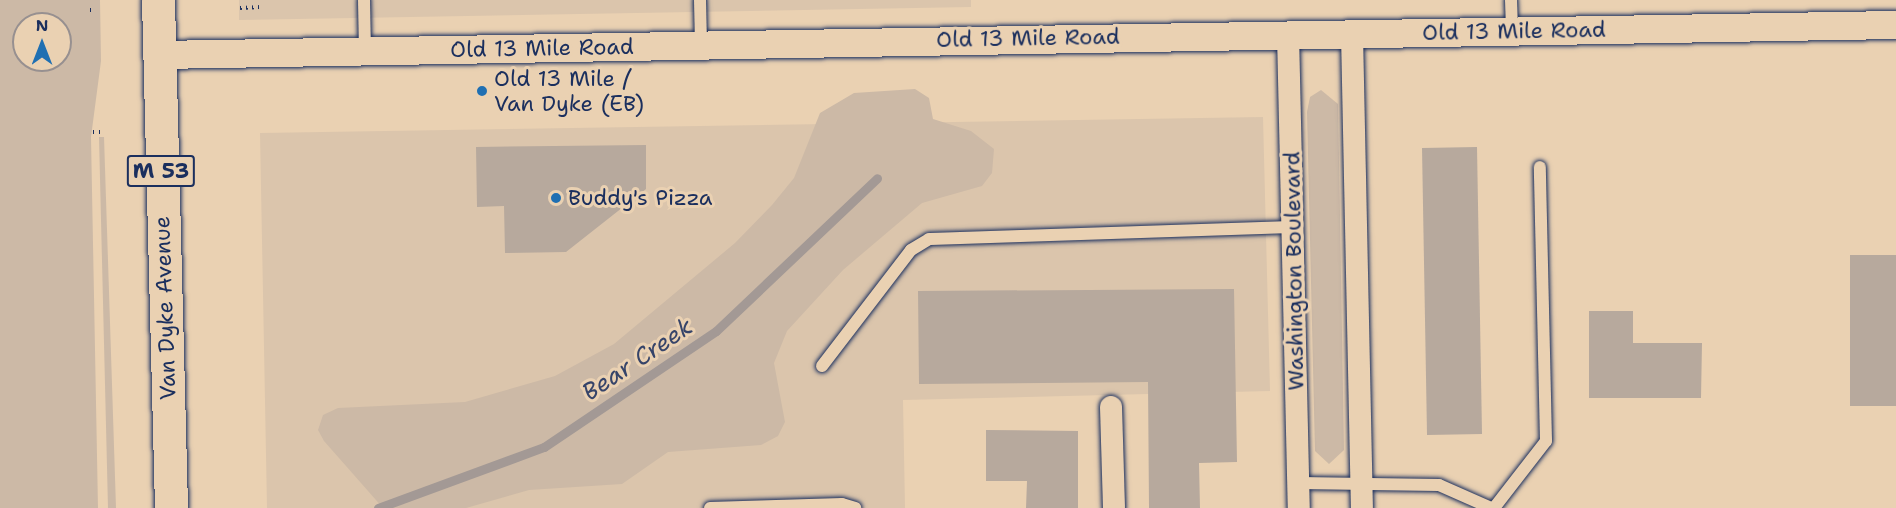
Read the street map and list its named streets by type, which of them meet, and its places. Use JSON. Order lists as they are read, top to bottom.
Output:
{
  "streets": {
    "main road": ["M 53", "Van Dyke Avenue"],
    "street": ["Old 13 Mile Road", "Washington Boulevard"]
  },
  "crossings": [
    ["Old 13 Mile Road", "Washington Boulevard"],
    ["Old 13 Mile Road", "Van Dyke Avenue"]
  ],
  "water": ["Bear Creek"],
  "places": ["Old 13 Mile / Van Dyke (EB)", "Buddy's Pizza"],
  "north": "top"
}
